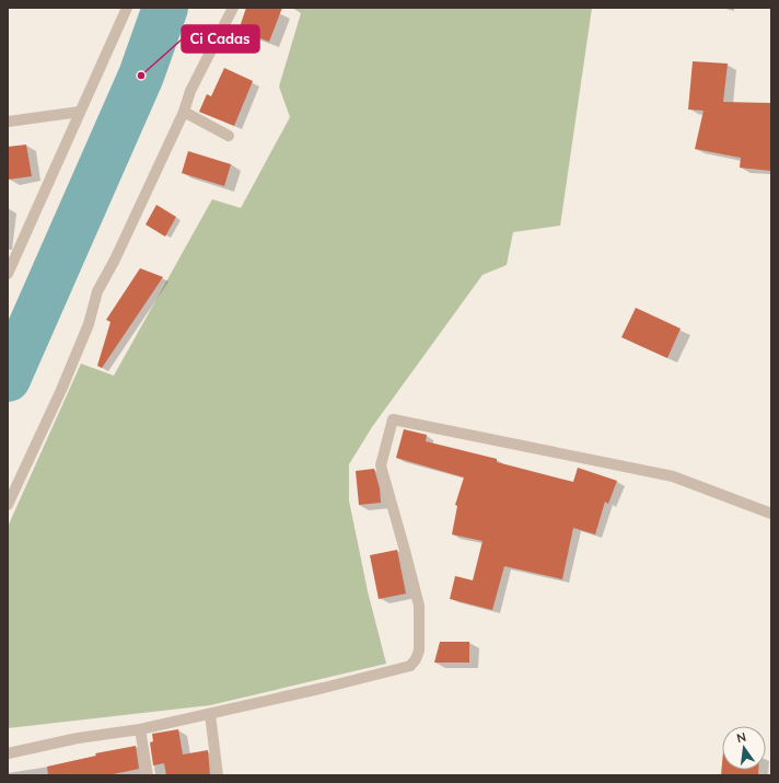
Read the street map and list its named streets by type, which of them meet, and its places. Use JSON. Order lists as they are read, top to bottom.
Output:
{
  "places": ["Ci Cadas"],
  "north": "top"
}
